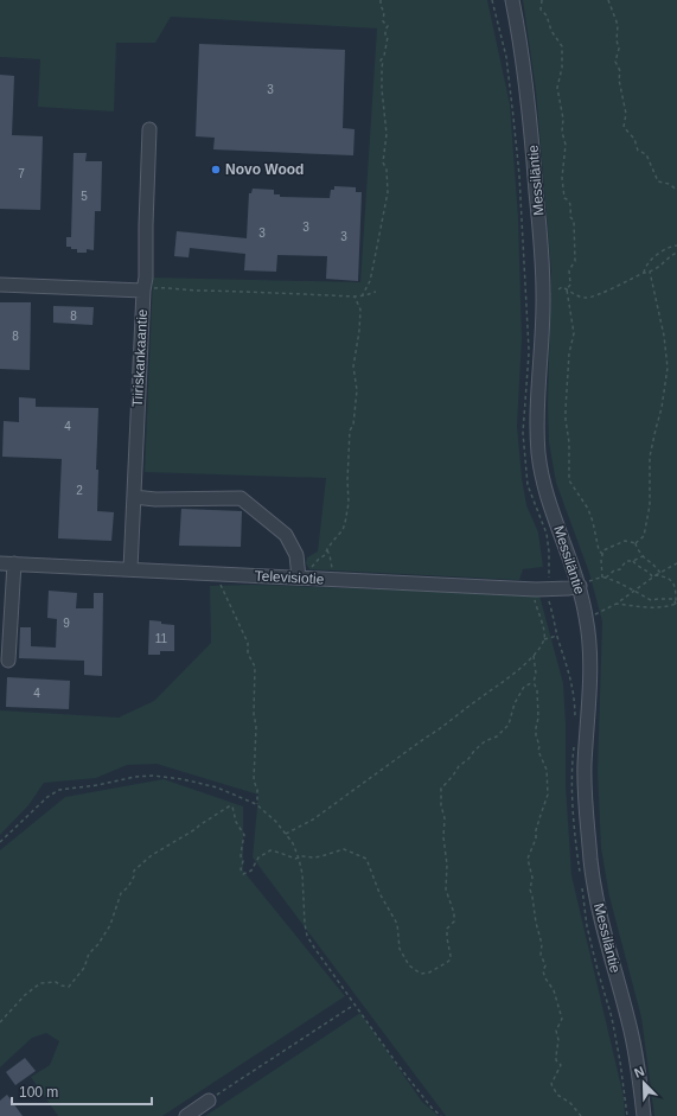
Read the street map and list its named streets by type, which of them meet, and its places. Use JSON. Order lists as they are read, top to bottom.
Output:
{
  "streets": {
    "street": ["Messiläntie", "Tiiriskankaantie", "Televisiotie"]
  },
  "crossings": [
    ["Messiläntie", "Televisiotie"],
    ["Tiiriskankaantie", "Televisiotie"]
  ],
  "places": ["Novo Wood"],
  "house_numbers": [
    "3",
    "7",
    "5",
    "3",
    "3",
    "3",
    "8",
    "8",
    "4",
    "2",
    "9",
    "11",
    "4"
  ],
  "scale_bar": "100 m",
  "north": "top left"
}
